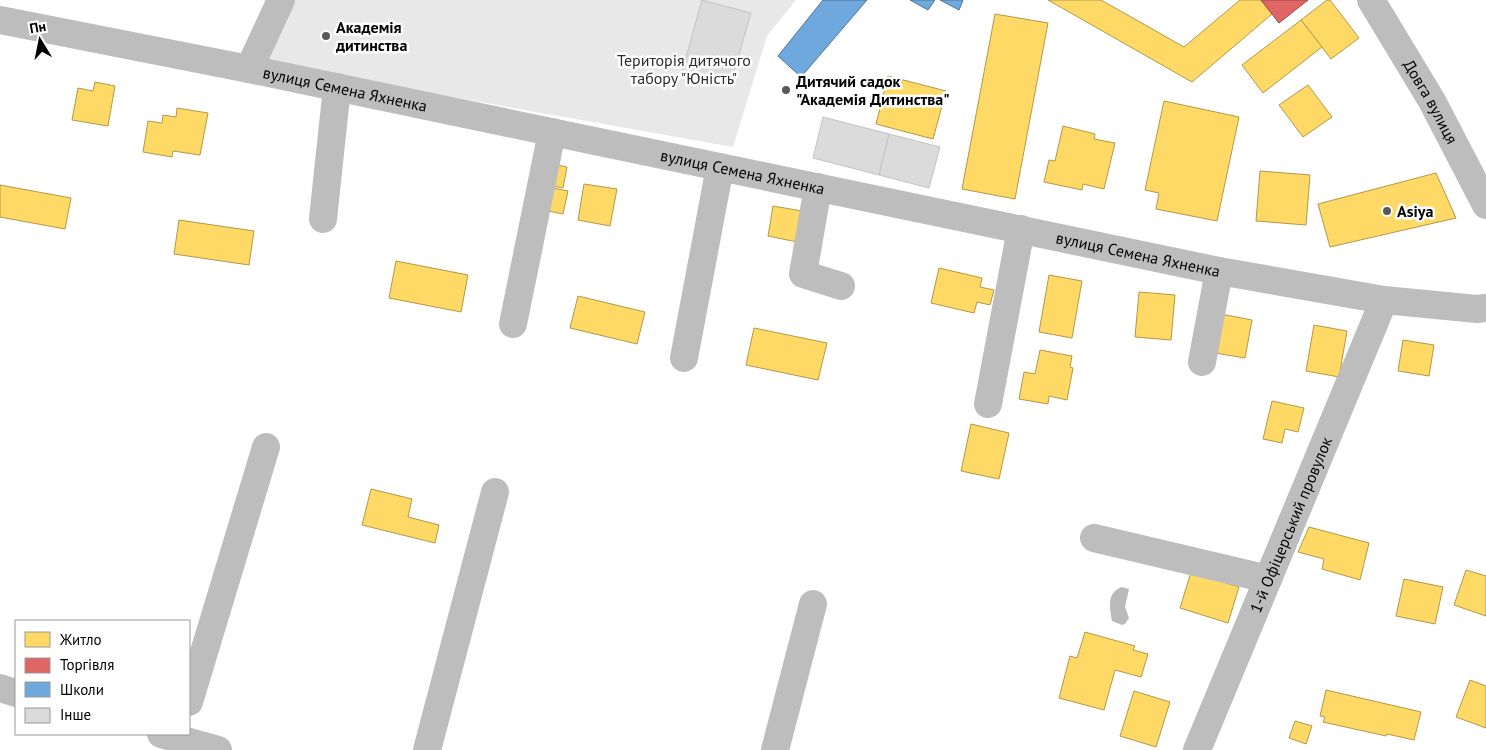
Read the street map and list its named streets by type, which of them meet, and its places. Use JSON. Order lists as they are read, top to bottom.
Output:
{
  "streets": {
    "street": ["вулиця Семена Яхненка", "Довга вулиця", "1-й Офіцерський провулок"]
  },
  "crossings": [
    ["вулиця Семена Яхненка", "1-й Офіцерський провулок"]
  ],
  "parks": ["Територія дитячого табору \"Юність\""],
  "places": ["Академія дитинства", "Дитячий садок \"Академія Дитинства\"", "Asiya"],
  "legend": [
    "Житло",
    "Торгівля",
    "Школи",
    "Інше"
  ],
  "north": "top"
}
